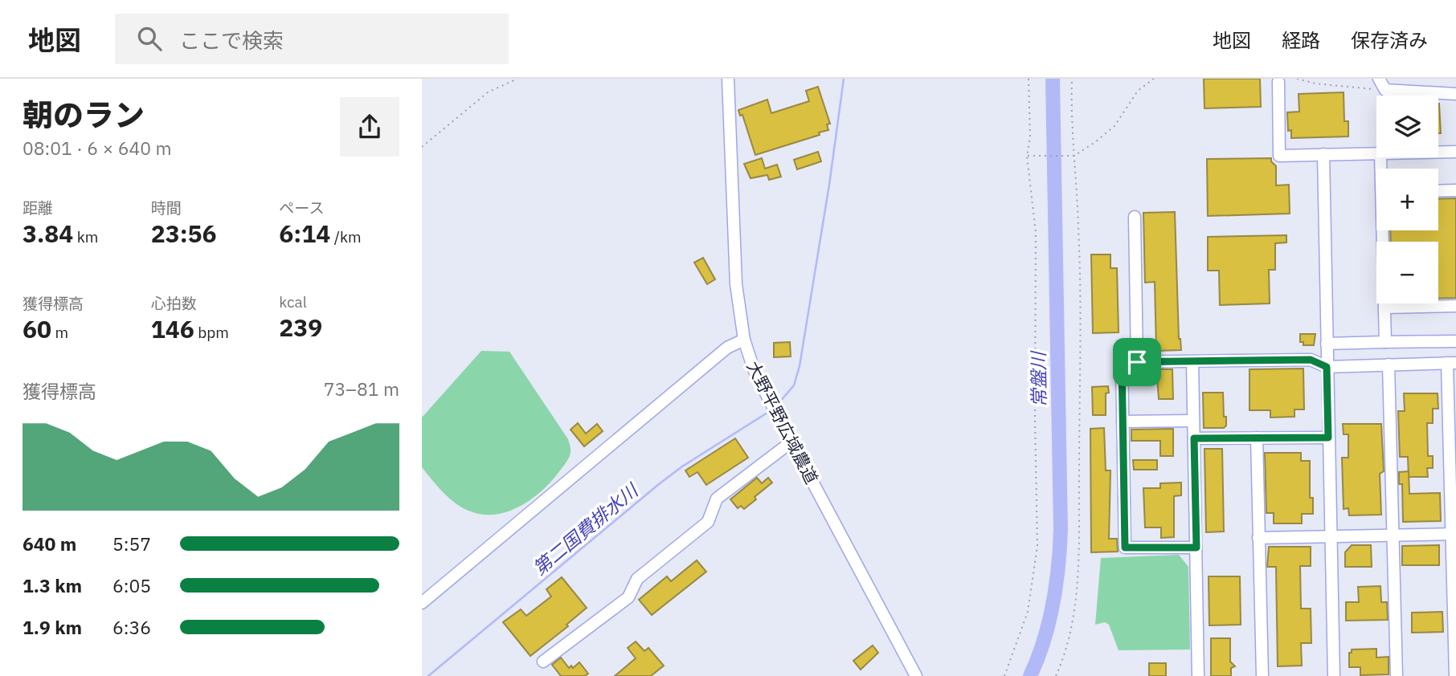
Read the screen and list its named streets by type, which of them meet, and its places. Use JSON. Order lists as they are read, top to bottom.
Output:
{
  "streets": {
    "street": ["大野平野広域農道"]
  },
  "water": ["常盤川", "第二国費排水川"],
  "page": {
    "header": "地図",
    "search": "ここで検索",
    "nav": ["地図", "経路", "保存済み"],
    "heading": ["朝のラン", "08:01 · 6 × 640 m"],
    "map_buttons": ["+", "−"],
    "stats": [
      ["距離", "3.84 km"],
      ["時間", "23:56"],
      ["ペース", "6:14 /km"],
      ["獲得標高", "60 m"],
      ["心拍数", "146 bpm"],
      ["kcal", "239"]
    ],
    "chart": ["獲得標高", "73–81 m"],
    "list": [
      {
        "name": "640 m",
        "note": "5:57"
      },
      {
        "name": "1.3 km",
        "note": "6:05"
      },
      {
        "name": "1.9 km",
        "note": "6:36"
      }
    ]
  }
}
